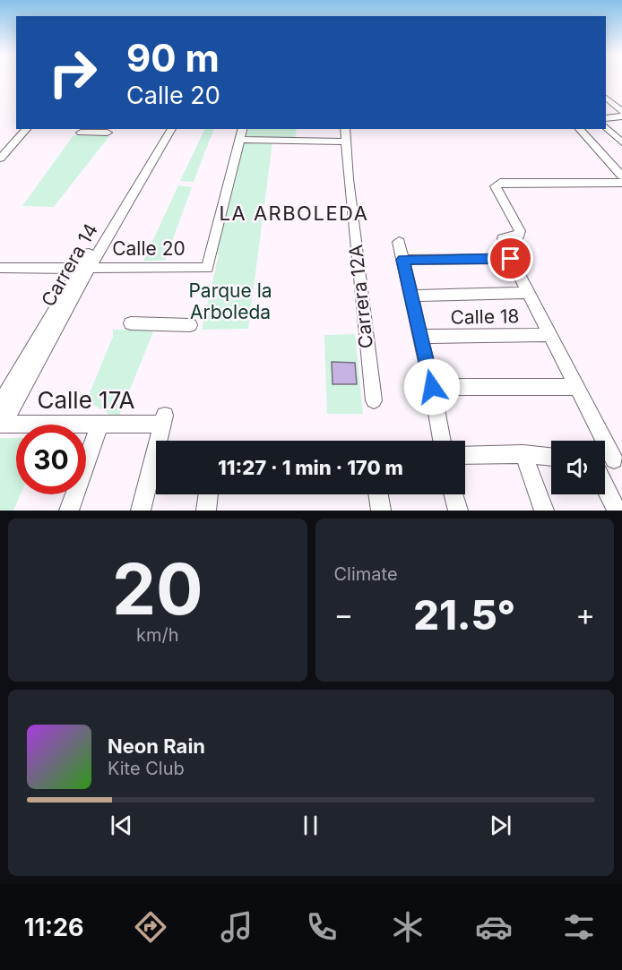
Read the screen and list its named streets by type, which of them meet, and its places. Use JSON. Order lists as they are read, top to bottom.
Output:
{
  "streets": {
    "street": [
      "Calle 20",
      "Carrera 14",
      "Carrera 12A",
      "Calle 18",
      "Calle 17A"
    ]
  },
  "crossings": [
    ["Calle 20", "Carrera 14"],
    ["Carrera 14", "Calle 17A"]
  ],
  "districts": ["LA ARBOLEDA"],
  "parks": ["Parque la Arboleda"],
  "page": {
    "turn": ["90 m", "Calle 20"],
    "limit": "30",
    "trip": "11:27 · 1 min · 170 m",
    "tile": [
      ["20", "km/h"],
      "Climate"
    ],
    "heat": ["−", "21.5°", "+"],
    "song": ["Neon Rain", "Kite Club"],
    "tabs": "11:26"
  }
}
